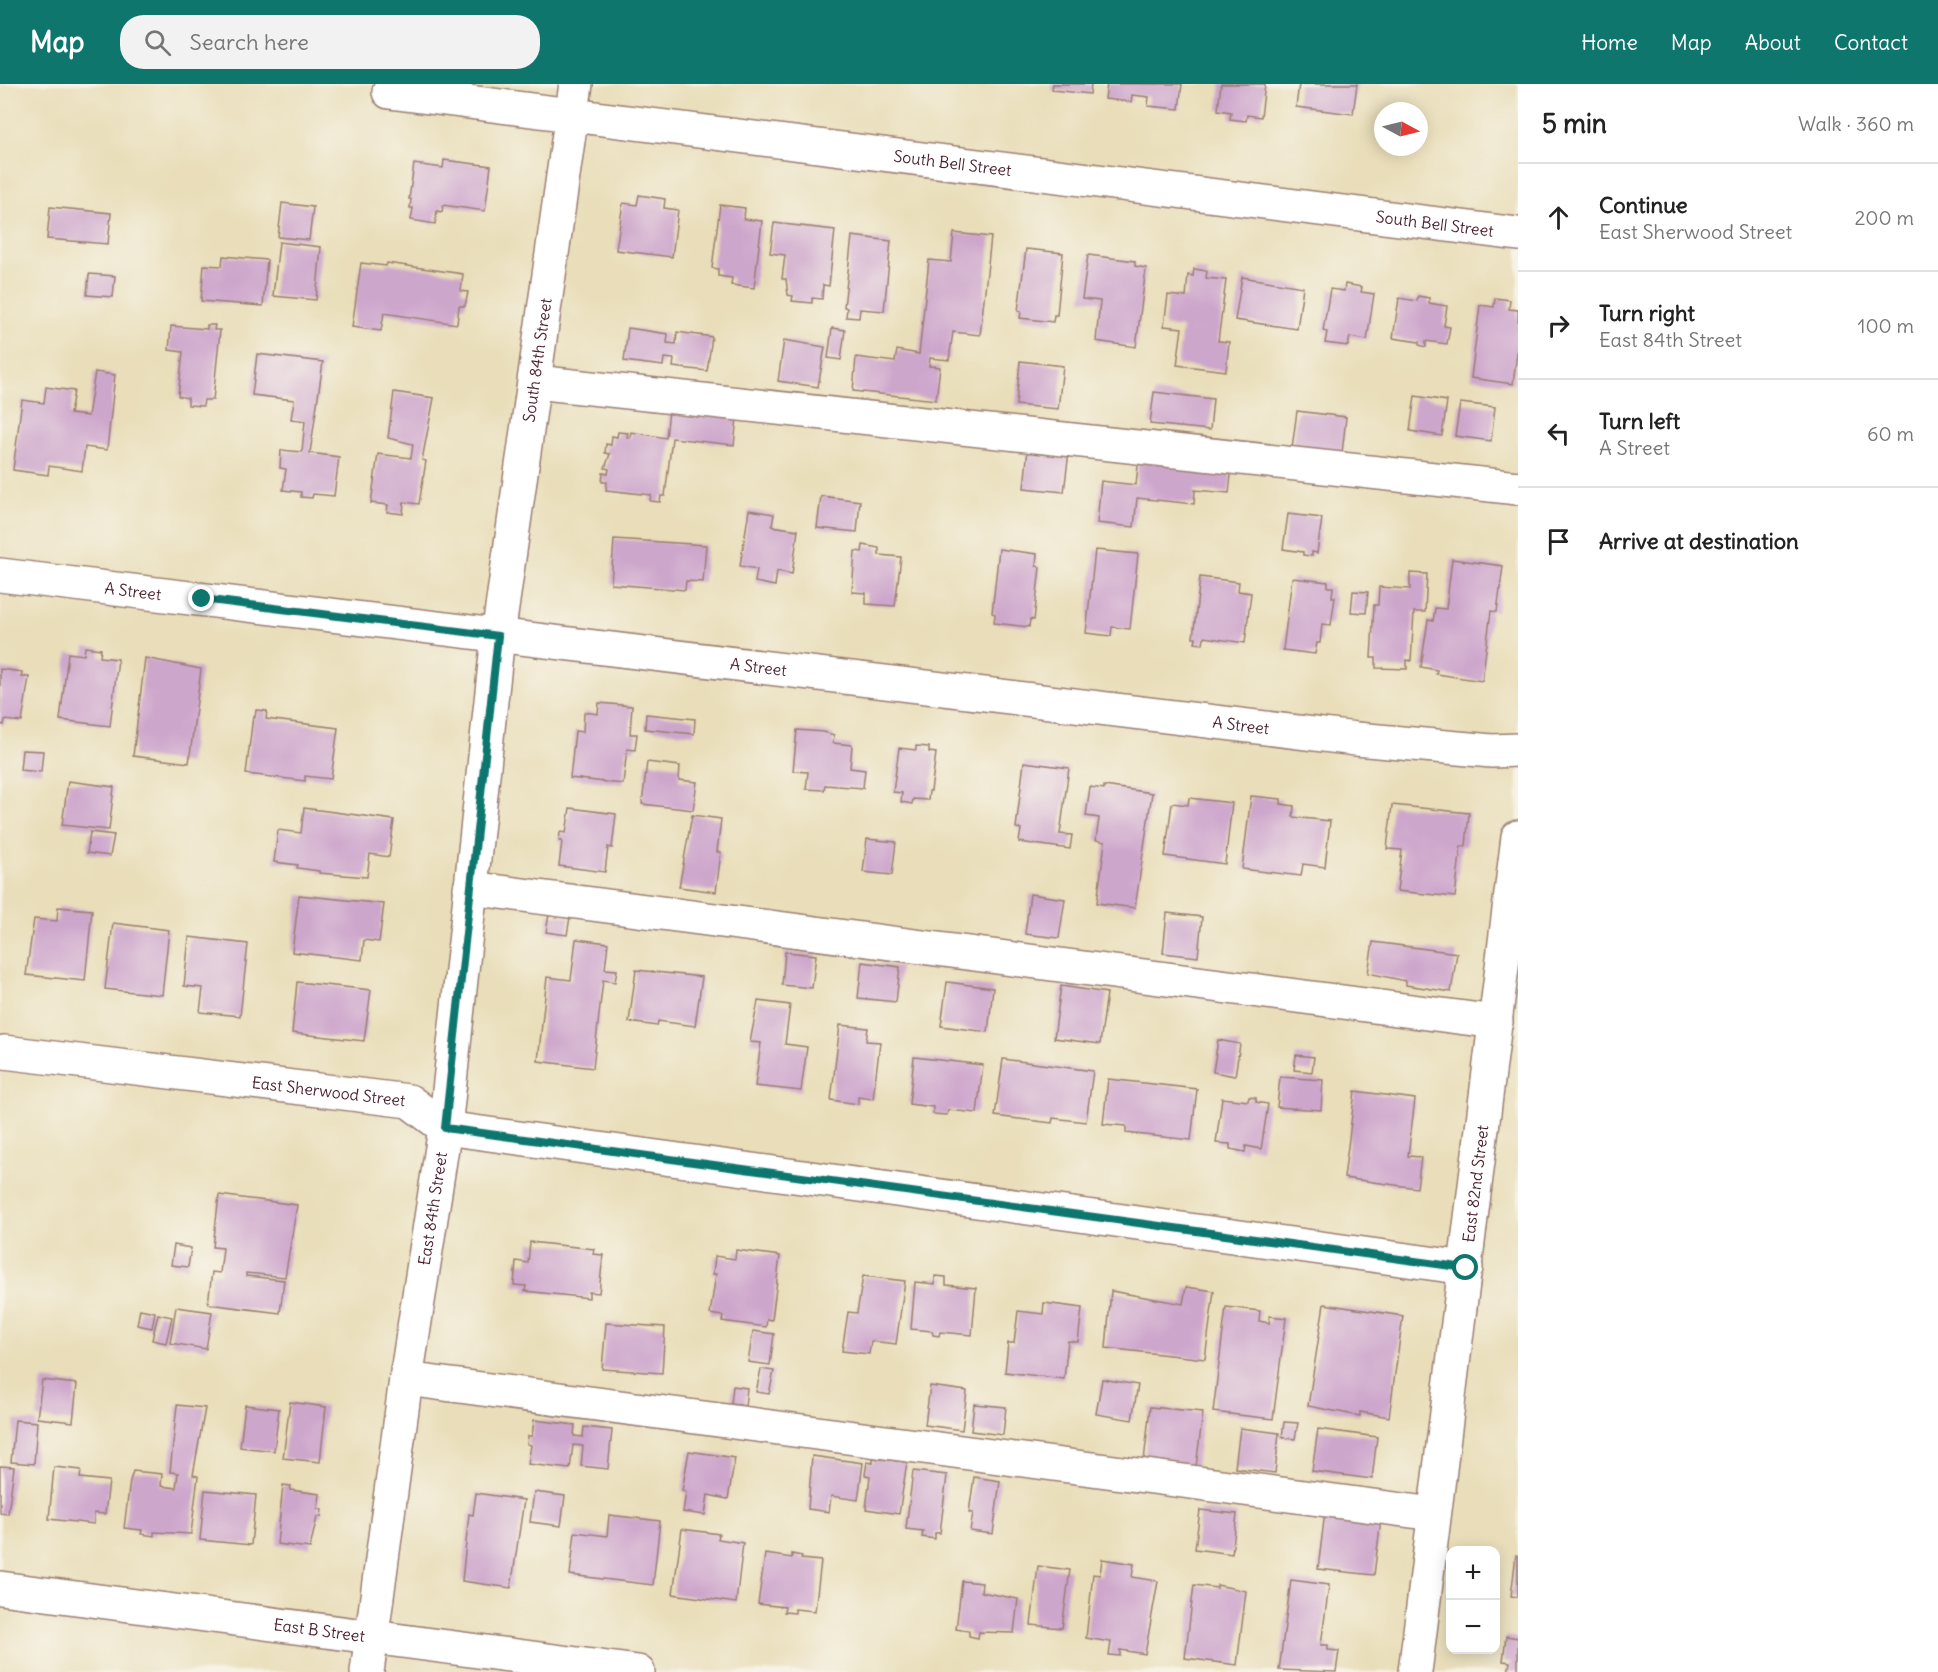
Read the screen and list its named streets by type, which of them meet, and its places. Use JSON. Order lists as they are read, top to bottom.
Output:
{
  "streets": {
    "street": [
      "South Bell Street",
      "South 84th Street",
      "A Street",
      "East Sherwood Street",
      "East 82nd Street",
      "East 84th Street",
      "East B Street"
    ]
  },
  "crossings": [
    ["South Bell Street", "South 84th Street"],
    ["South 84th Street", "A Street"],
    ["South 84th Street", "East 84th Street"],
    ["A Street", "East 84th Street"],
    ["East Sherwood Street", "East 82nd Street"],
    ["East Sherwood Street", "East 84th Street"],
    ["East 84th Street", "East B Street"]
  ],
  "north": "right",
  "page": {
    "header": "Map",
    "search": "Search here",
    "nav": [
      "Home",
      "Map",
      "About",
      "Contact"
    ],
    "heading": ["5 min", "Walk · 360 m"],
    "list": [
      ["Continue", "East Sherwood Street", "200 m"],
      ["Turn right", "East 84th Street", "100 m"],
      ["Turn left", "A Street", "60 m"],
      "Arrive at destination"
    ],
    "map_buttons": ["+", "−"]
  }
}
